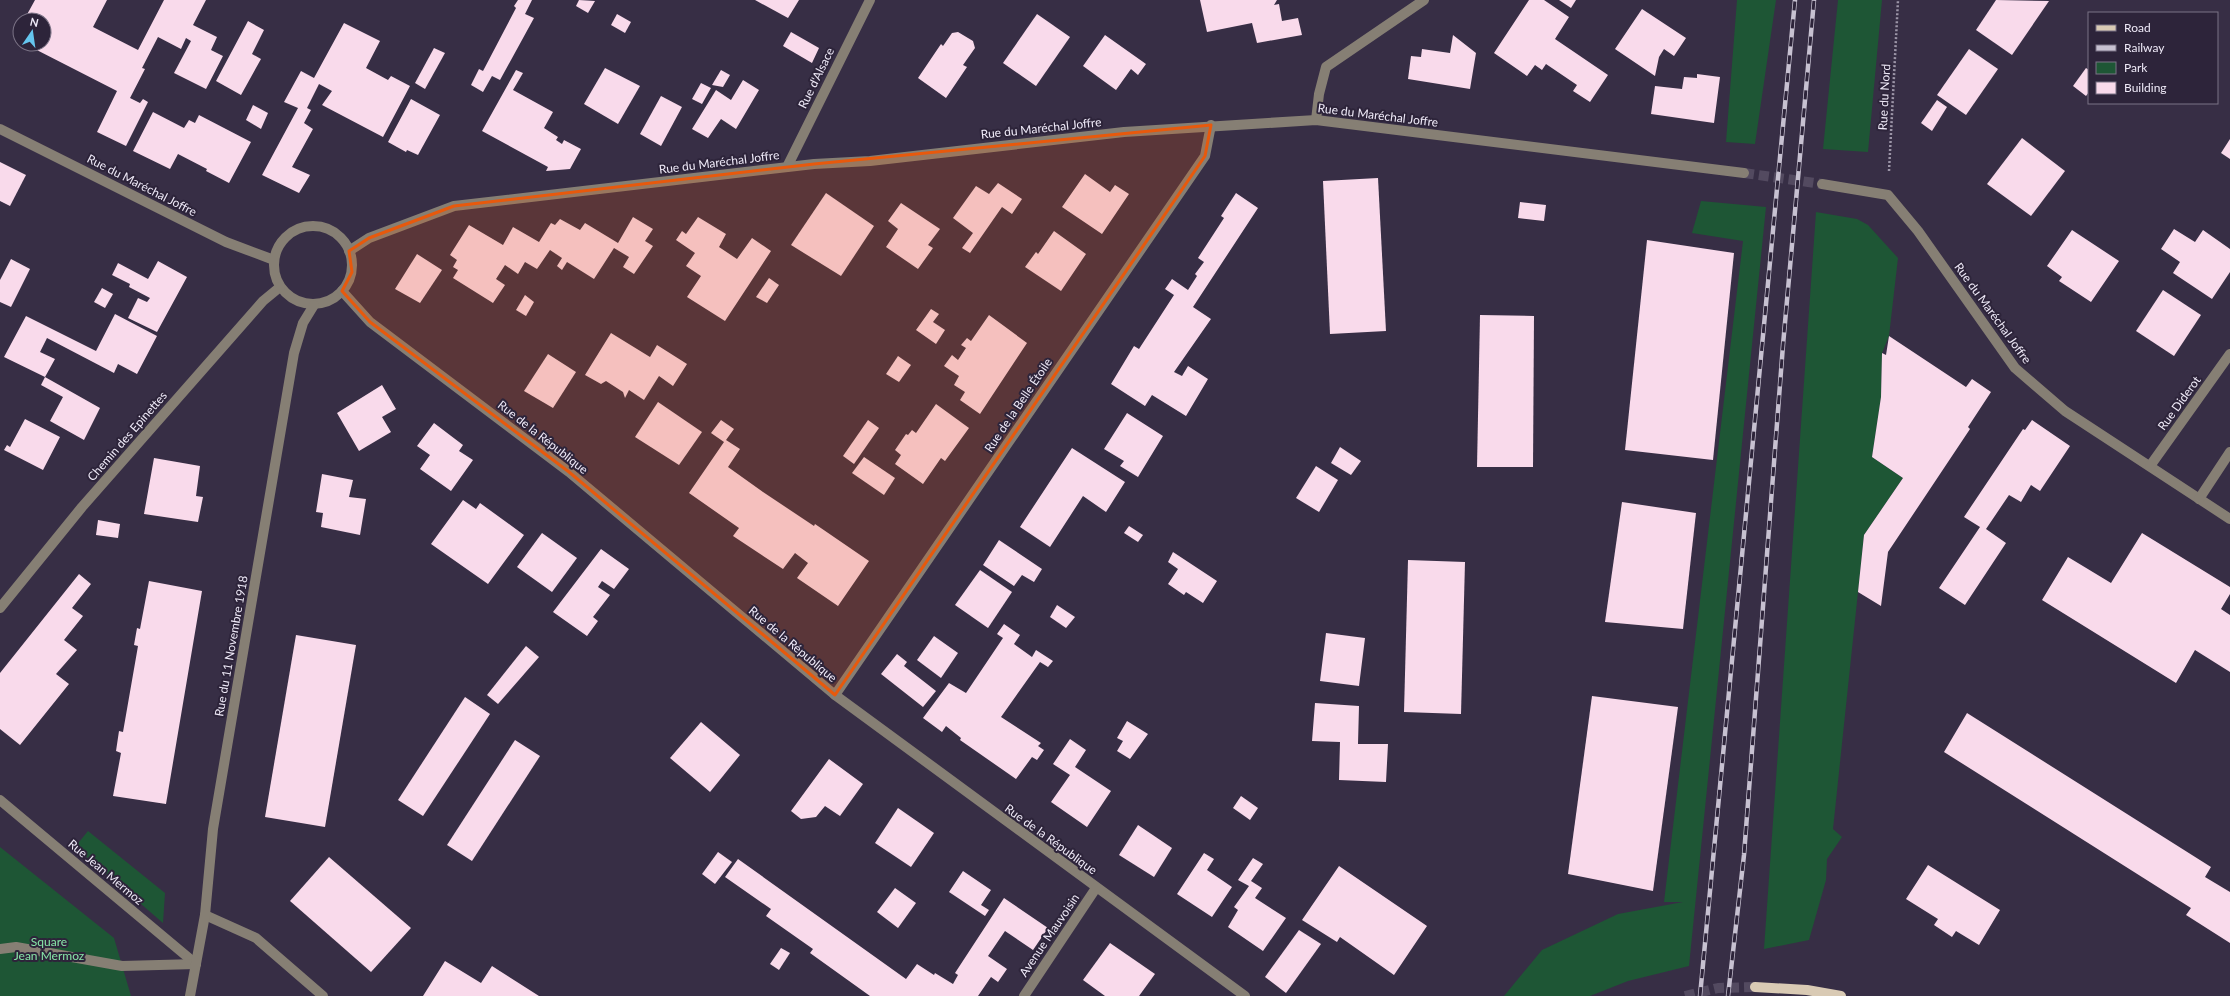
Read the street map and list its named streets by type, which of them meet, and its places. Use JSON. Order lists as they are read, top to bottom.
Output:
{
  "streets": {
    "street": [
      "Rue d'Alsace",
      "Rue du Maréchal Joffre",
      "Rue Diderot",
      "Rue de la Belle Étoile",
      "Chemin des Epinettes",
      "Rue de la République",
      "Rue du 11 Novembre 1918",
      "Rue Jean Mermoz",
      "Avenue Mauvoisin"
    ],
    "path": ["Rue du Nord"]
  },
  "crossings": [
    ["Rue d'Alsace", "Rue du Maréchal Joffre"],
    ["Rue du Nord", "Rue du Maréchal Joffre"],
    ["Rue du Maréchal Joffre", "Rue Diderot"],
    ["Rue du Maréchal Joffre", "Rue de la Belle Étoile"],
    ["Rue du Maréchal Joffre", "Chemin des Epinettes"],
    ["Rue du Maréchal Joffre", "Rue de la République"],
    ["Rue du Maréchal Joffre", "Rue du 11 Novembre 1918"],
    ["Rue de la Belle Étoile", "Rue de la République"],
    ["Chemin des Epinettes", "Rue de la République"],
    ["Chemin des Epinettes", "Rue du 11 Novembre 1918"],
    ["Rue de la République", "Rue du 11 Novembre 1918"],
    ["Rue de la République", "Avenue Mauvoisin"],
    ["Rue du 11 Novembre 1918", "Rue Jean Mermoz"]
  ],
  "parks": ["Square Jean Mermoz"],
  "legend": [
    "Road",
    "Railway",
    "Park",
    "Building"
  ],
  "north": "top"
}
